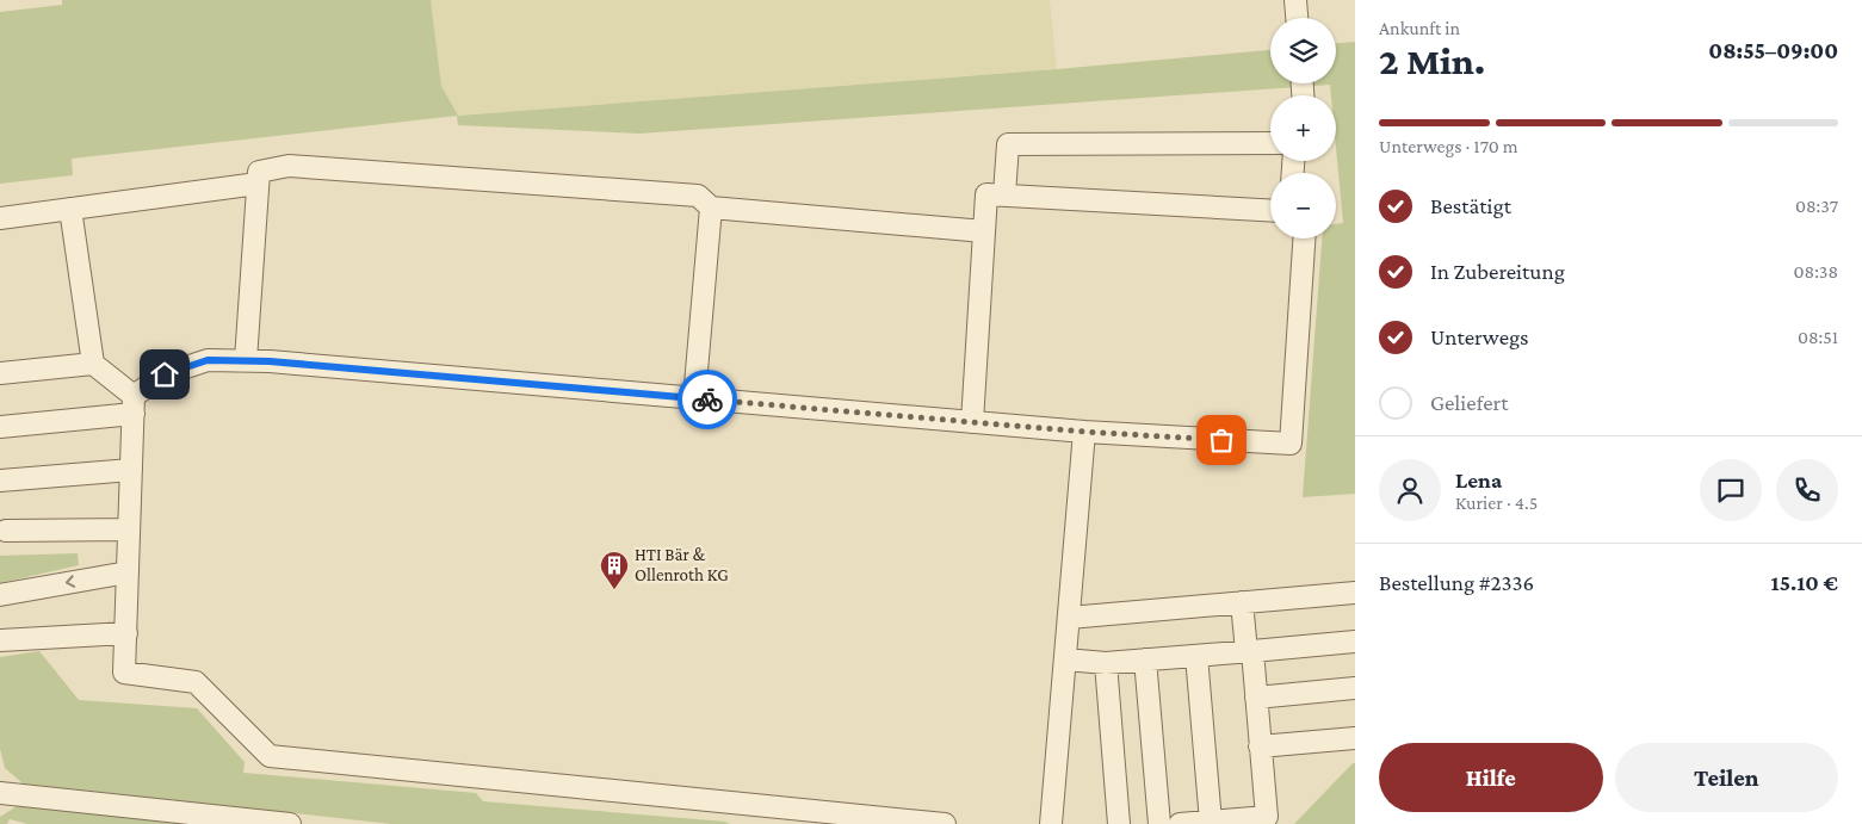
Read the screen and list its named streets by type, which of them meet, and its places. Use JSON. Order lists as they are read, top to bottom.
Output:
{
  "places": {
    "building": ["HTI Bär & Ollenroth KG"]
  },
  "page": {
    "heading": ["2 Min.", "Ankunft in", "08:55–09:00"],
    "panel": [
      "Lena",
      "Kurier · 4.5",
      "Bestellung #2336",
      "15.10 €"
    ],
    "map_buttons": ["+", "−"],
    "bar": "Unterwegs · 170 m",
    "list": [
      ["Bestätigt", "08:37"],
      ["In Zubereitung", "08:38"],
      ["Unterwegs", "08:51"],
      "Geliefert"
    ],
    "buttons": ["Hilfe", "Teilen"]
  }
}
